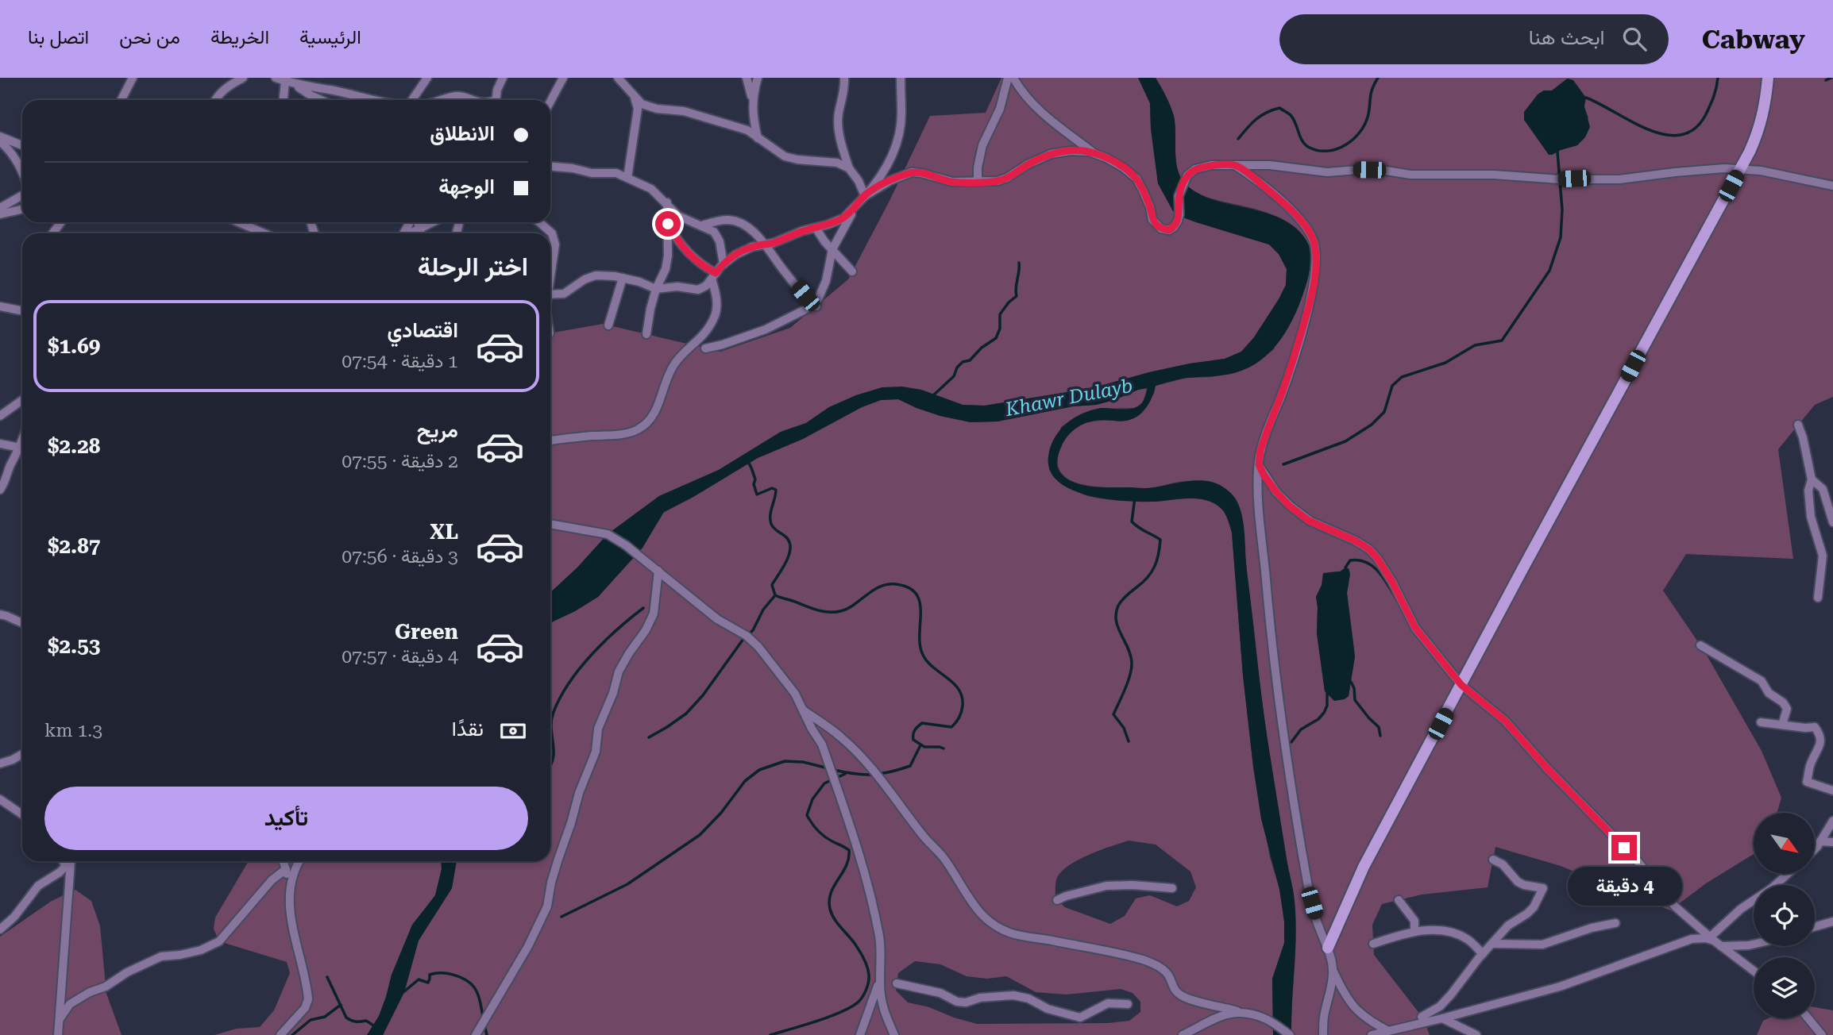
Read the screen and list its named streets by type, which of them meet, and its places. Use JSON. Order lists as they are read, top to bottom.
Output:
{
  "water": ["Khawr Dulayb"],
  "north": "bottom right",
  "page": {
    "header": "Cabway",
    "search": "ابحث هنا",
    "nav": [
      "الرئيسية",
      "الخريطة",
      "من نحن",
      "اتصل بنا"
    ],
    "banner": ["الانطلاق", "الوجهة"],
    "heading": "اختر الرحلة",
    "list": [
      {
        "name": "اقتصادي",
        "note": "1 دقيقة · 07:54",
        "value": "$1.69"
      },
      {
        "name": "مريح",
        "note": "2 دقيقة · 07:55",
        "value": "$2.28"
      },
      {
        "name": "XL",
        "note": "3 دقيقة · 07:56",
        "value": "$2.87"
      },
      {
        "name": "Green",
        "note": "4 دقيقة · 07:57",
        "value": "$2.53"
      }
    ],
    "pay": ["نقدًا", "1.3 km"],
    "buttons": "تأكيد",
    "bubble": "4 دقيقة"
  }
}
